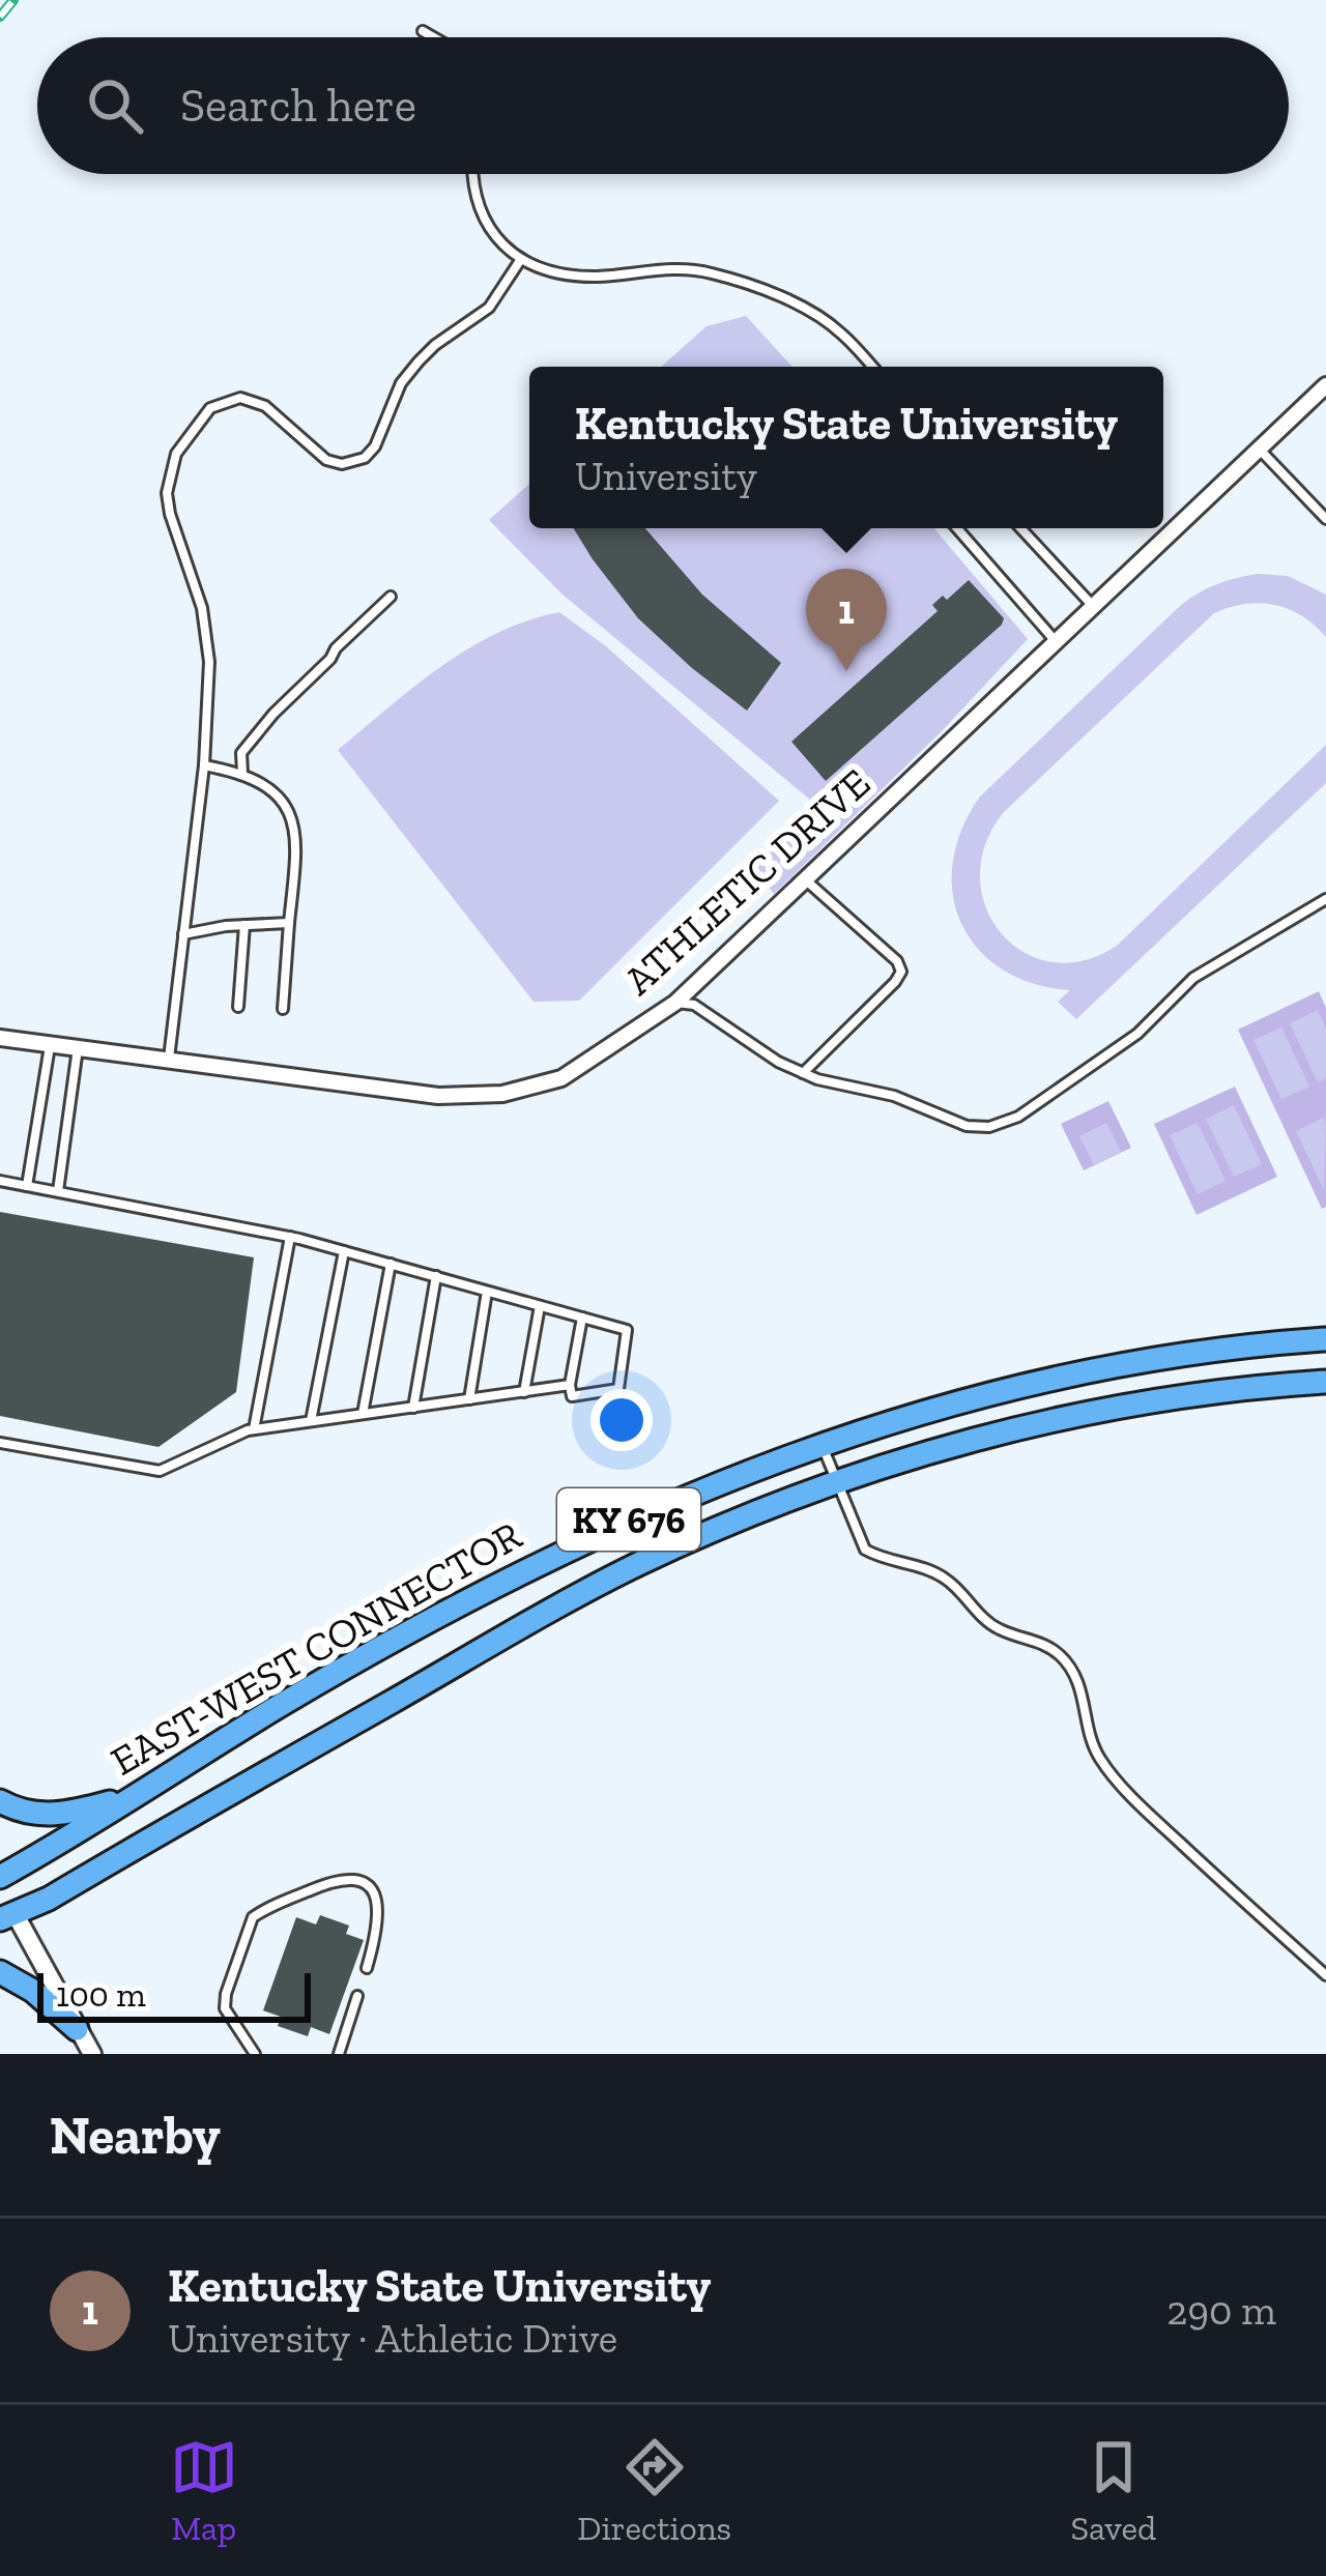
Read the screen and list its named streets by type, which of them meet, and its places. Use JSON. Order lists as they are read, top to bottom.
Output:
{
  "streets": {
    "main road": ["KY 676", "EAST-WEST CONNECTOR"],
    "street": ["ATHLETIC DRIVE"]
  },
  "scale_bar": "100 m",
  "page": {
    "search": "Search here",
    "popup": ["Kentucky State University", "University"],
    "pins": "1",
    "scale": "100 m",
    "heading": "Nearby",
    "list": [
      {
        "mark": "1",
        "name": "Kentucky State University",
        "note": "University · Athletic Drive",
        "value": "290 m"
      }
    ],
    "nav": ["Map", "Directions", "Saved"]
  }
}
